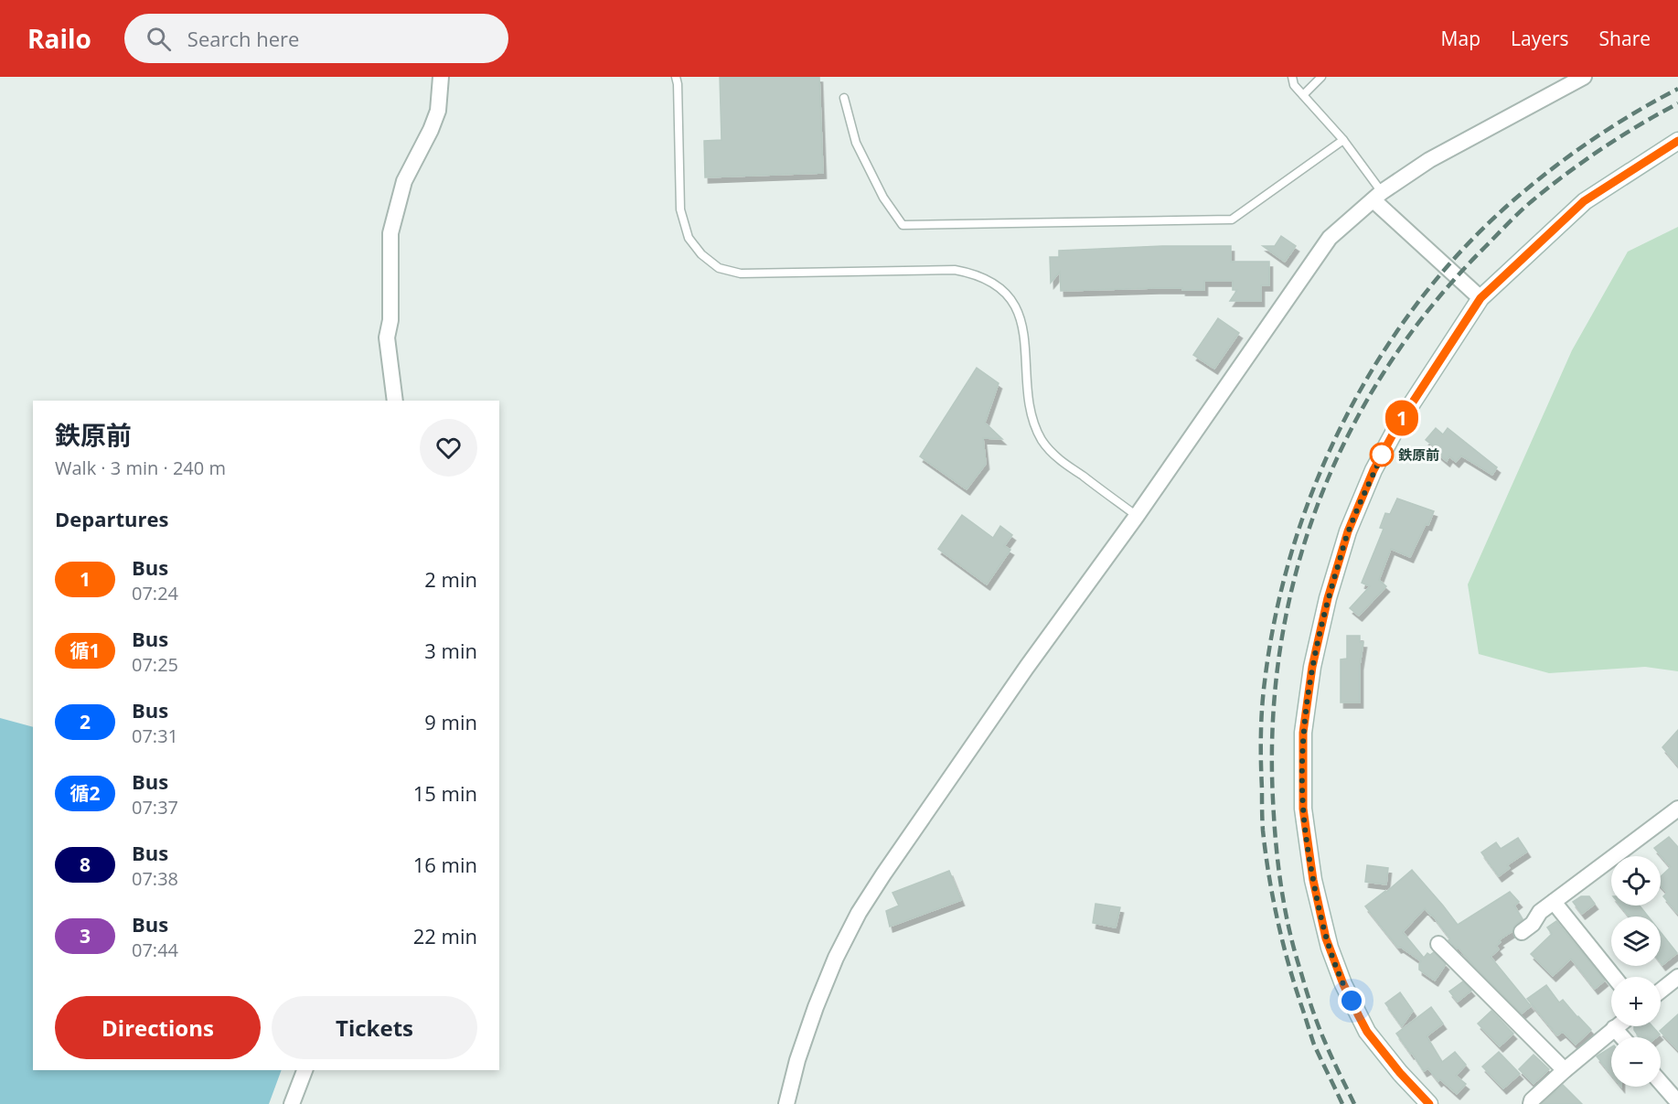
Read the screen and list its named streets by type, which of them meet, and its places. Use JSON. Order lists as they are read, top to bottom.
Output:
{
  "places": ["鉄原前"],
  "lines": ["bus line 1"],
  "page": {
    "header": "Railo",
    "search": "Search here",
    "nav": ["Map", "Layers", "Share"],
    "on_map": "1",
    "heading": [
      ["鉄原前", "Walk · 3 min · 240 m"],
      "Departures"
    ],
    "list": [
      {
        "mark": "1",
        "name": "Bus",
        "note": "07:24",
        "value": "2 min"
      },
      {
        "mark": "循1",
        "name": "Bus",
        "note": "07:25",
        "value": "3 min"
      },
      {
        "mark": "2",
        "name": "Bus",
        "note": "07:31",
        "value": "9 min"
      },
      {
        "mark": "循2",
        "name": "Bus",
        "note": "07:37",
        "value": "15 min"
      },
      {
        "mark": "8",
        "name": "Bus",
        "note": "07:38",
        "value": "16 min"
      },
      {
        "mark": "3",
        "name": "Bus",
        "note": "07:44",
        "value": "22 min"
      }
    ],
    "map_buttons": ["+", "−"],
    "buttons": ["Directions", "Tickets"]
  }
}
